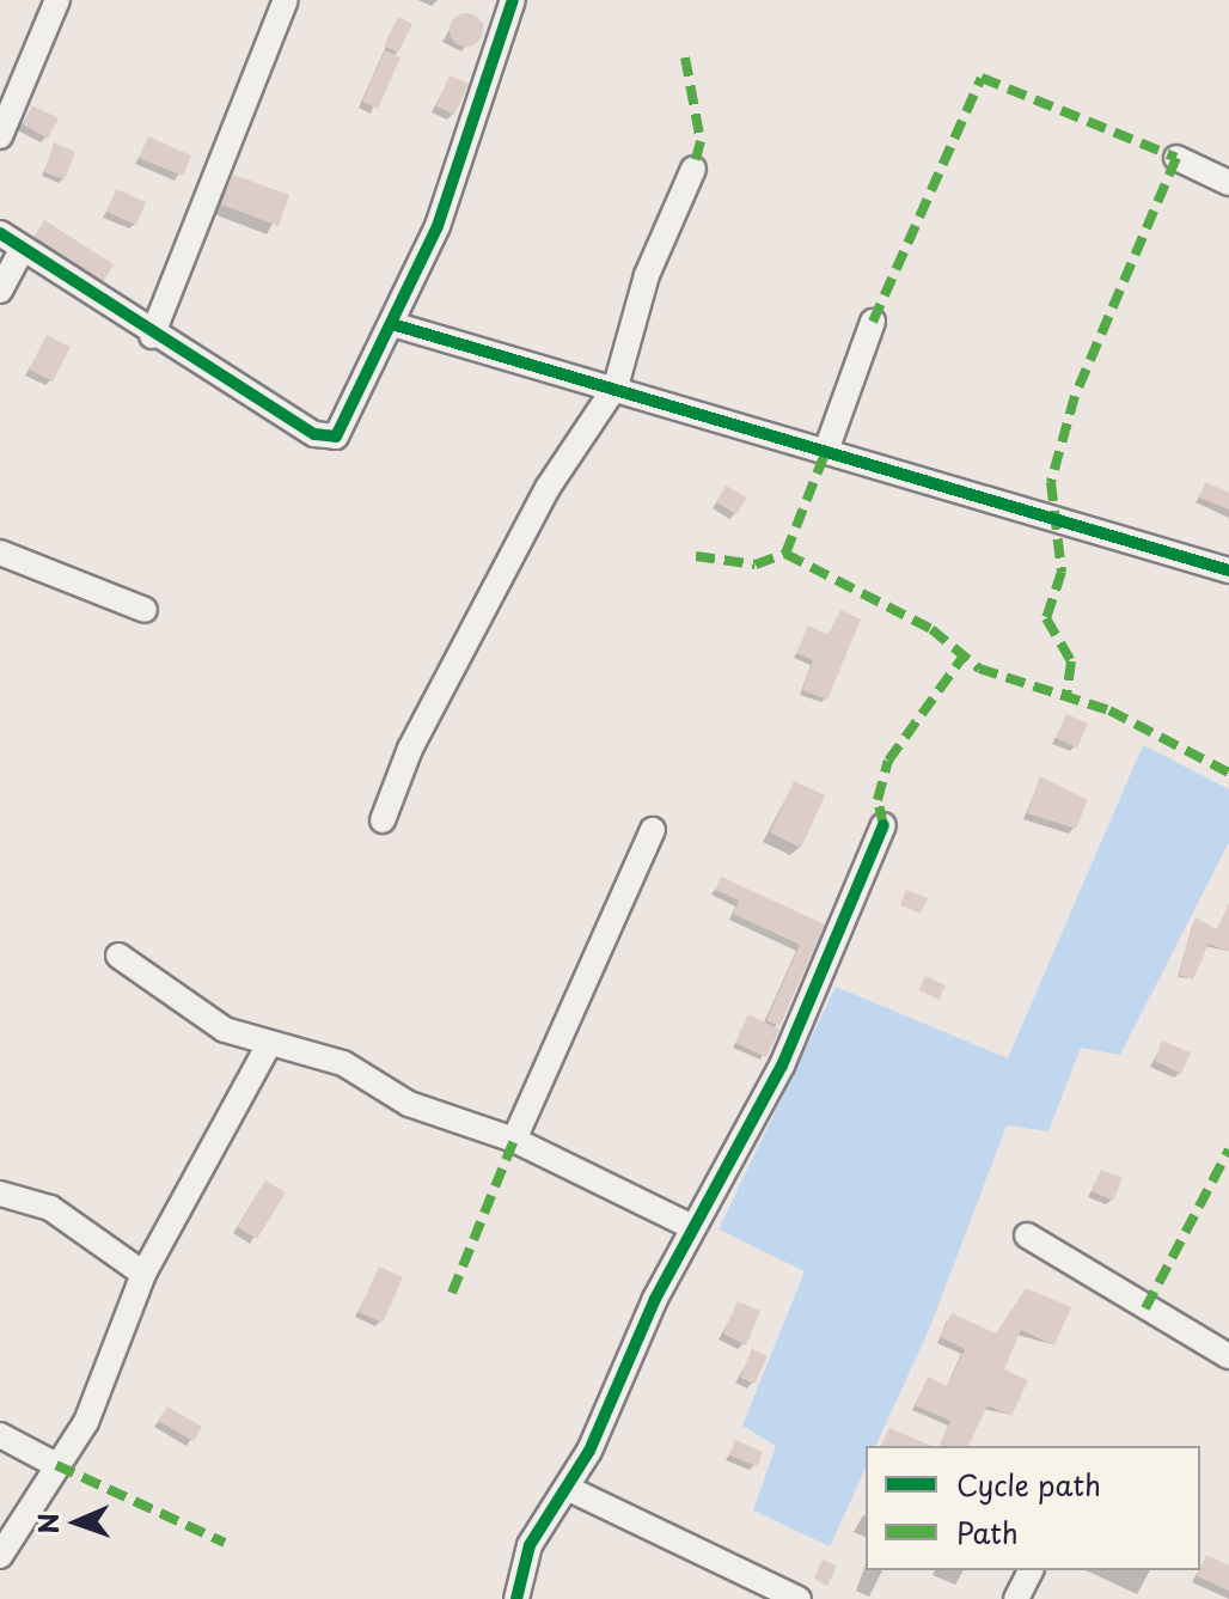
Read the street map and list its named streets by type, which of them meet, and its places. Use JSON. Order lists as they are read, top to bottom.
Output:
{
  "legend": ["Cycle path", "Path"],
  "north": "left"
}
